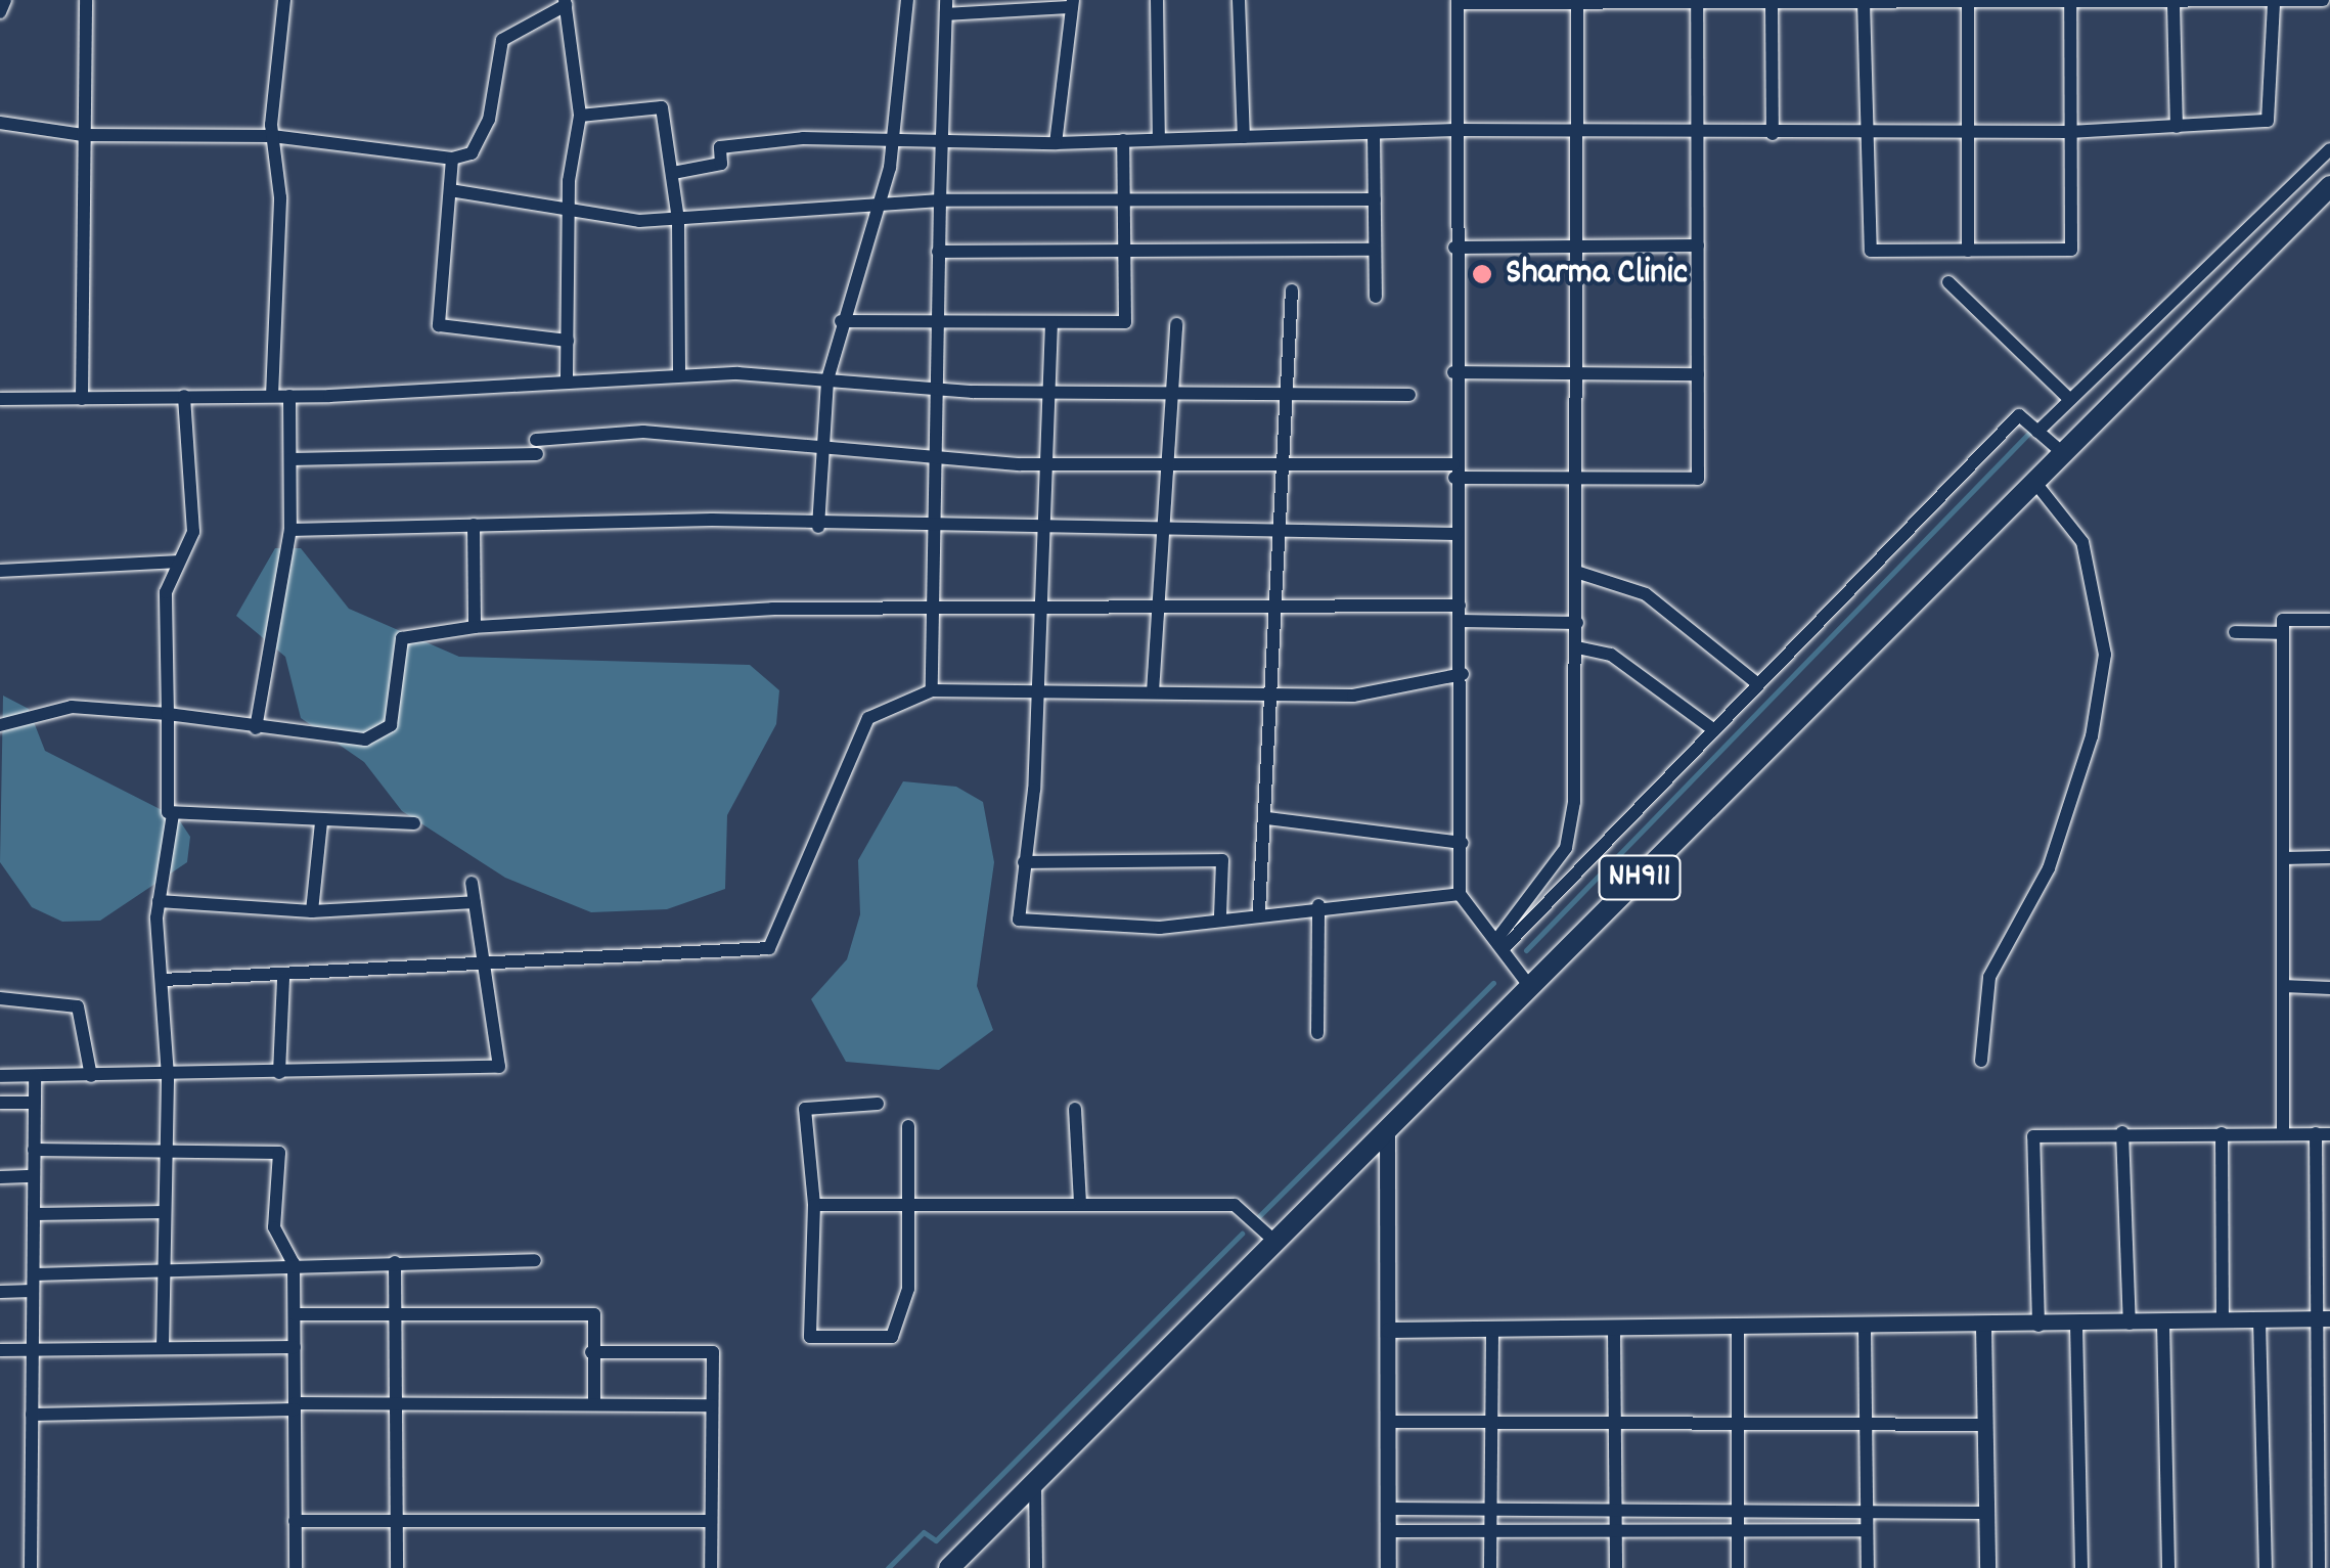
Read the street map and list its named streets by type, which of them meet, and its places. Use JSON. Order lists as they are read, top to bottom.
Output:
{
  "streets": {
    "highway": ["NH911"]
  },
  "places": ["Sharma Clinic"]
}
